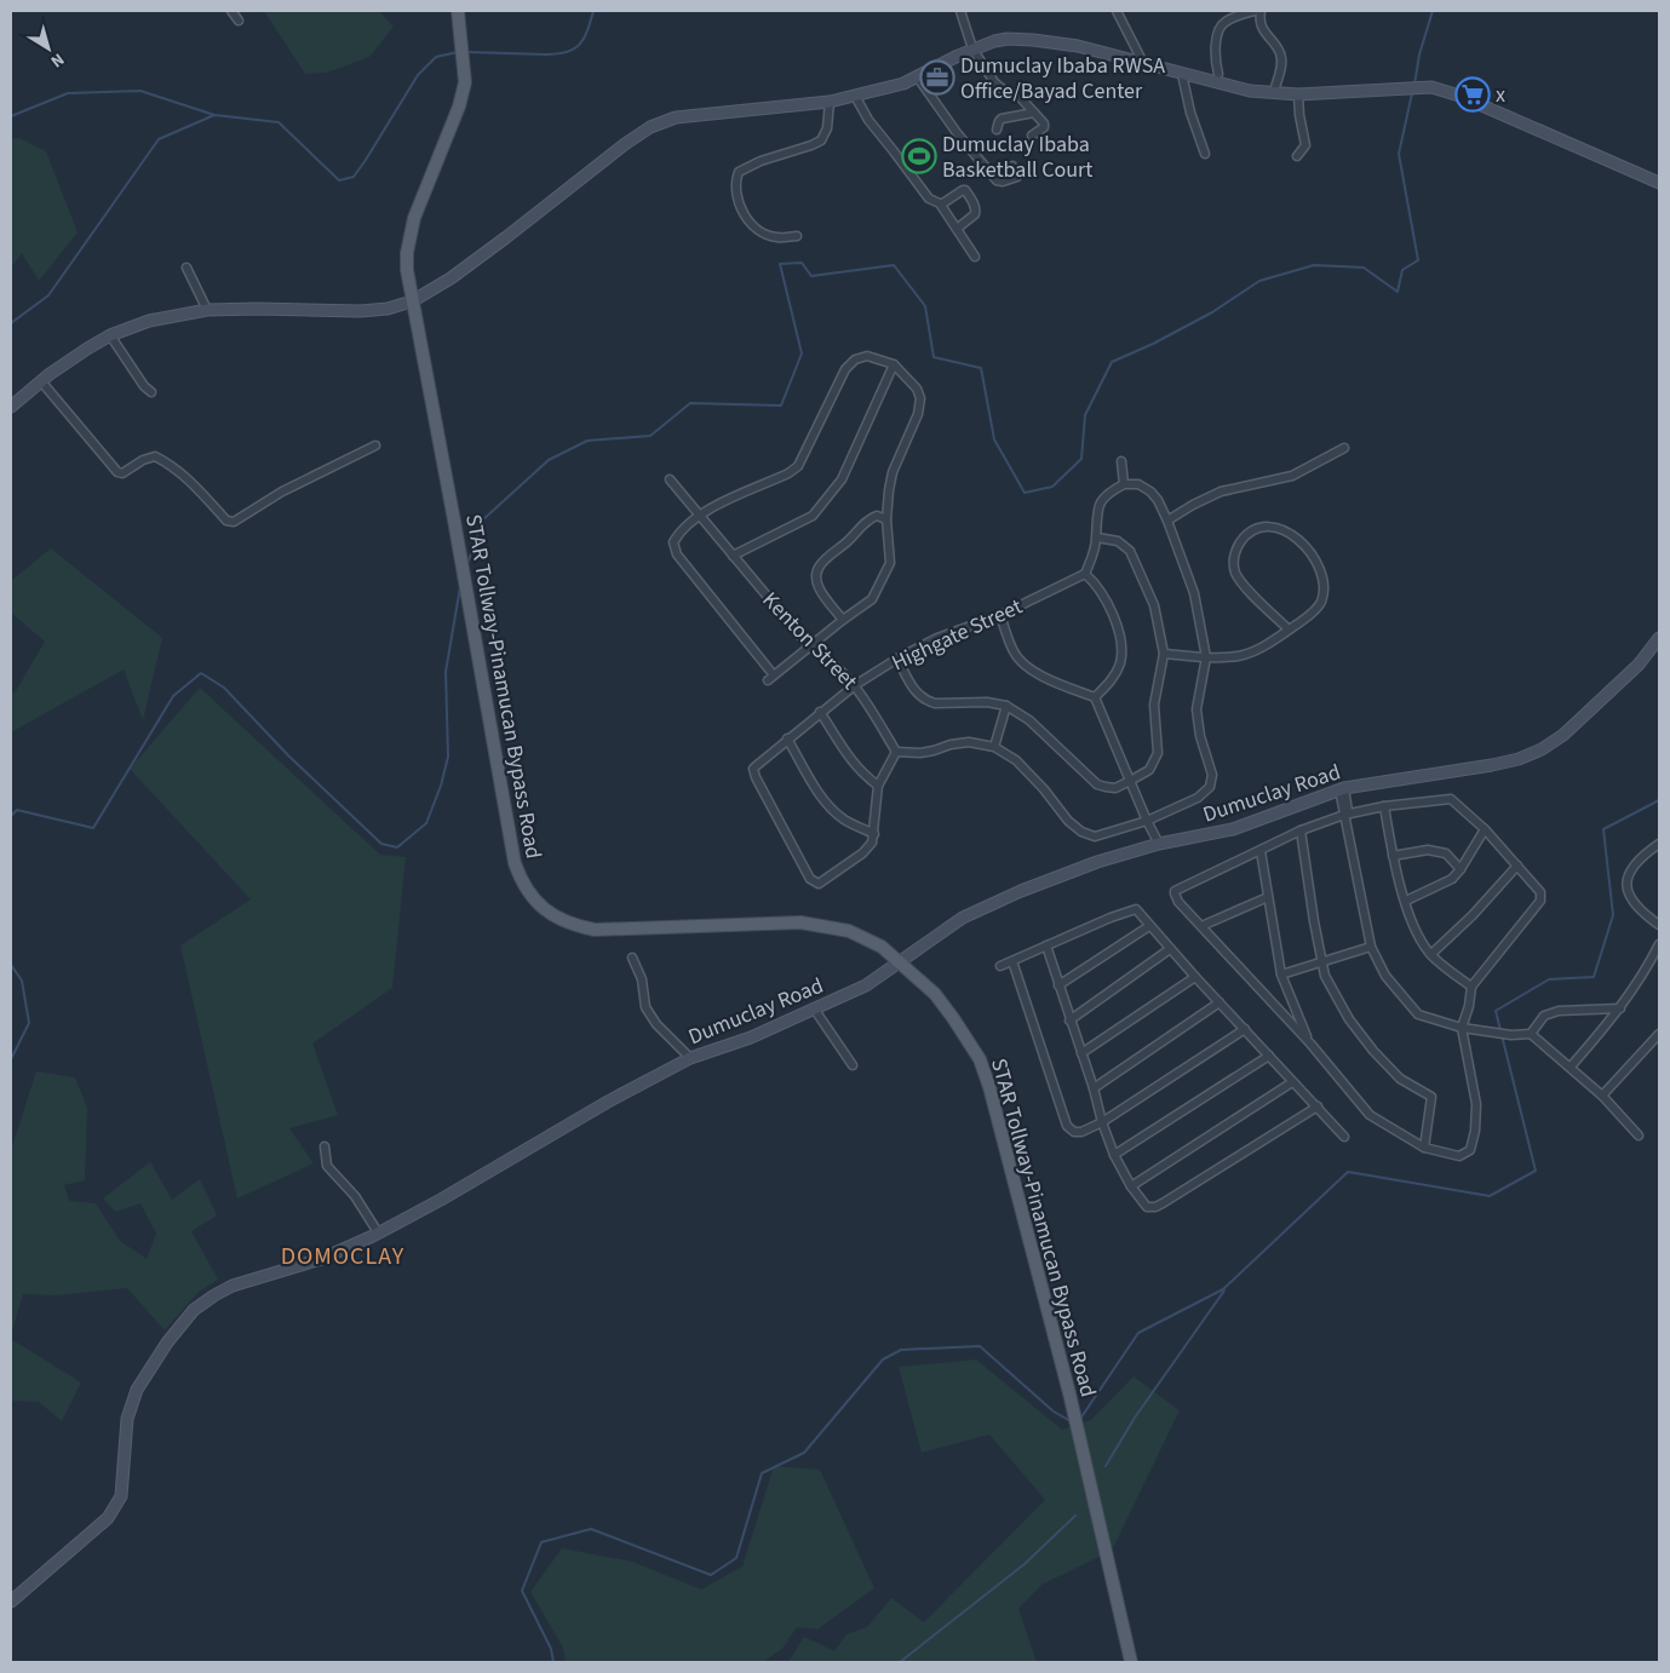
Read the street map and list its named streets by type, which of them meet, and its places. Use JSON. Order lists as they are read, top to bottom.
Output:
{
  "streets": {
    "main road": ["STAR Tollway-Pinamucan Bypass Road"],
    "street": ["Highgate Street", "Kenton Street", "Dumuclay Road"]
  },
  "crossings": [
    ["Highgate Street", "Kenton Street"],
    ["STAR Tollway-Pinamucan Bypass Road", "Dumuclay Road"]
  ],
  "districts": ["DOMOCLAY"],
  "places": {
    "office": ["Dumuclay Ibaba RWSA Office/Bayad Center"],
    "supermarket": ["x"],
    "sports": ["Dumuclay Ibaba Basketball Court"]
  },
  "north": "bottom right"
}
